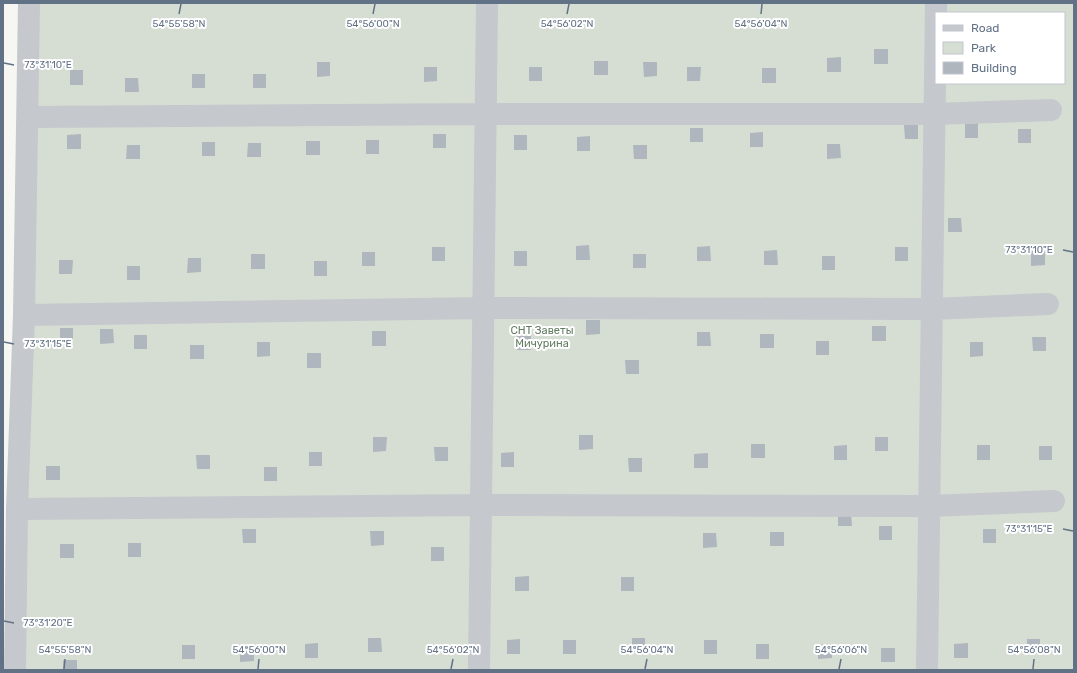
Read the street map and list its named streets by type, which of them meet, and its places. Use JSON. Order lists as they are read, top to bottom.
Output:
{
  "parks": ["СНТ Заветы Мичурина"],
  "legend": ["Road", "Park", "Building"],
  "coordinates": [
    "54°55'58\"N",
    "54°56'00\"N",
    "54°56'02\"N",
    "54°56'04\"N",
    "73°31'10\"E",
    "73°31'15\"E",
    "73°31'20\"E",
    "54°56'06\"N",
    "54°56'08\"N"
  ]
}
